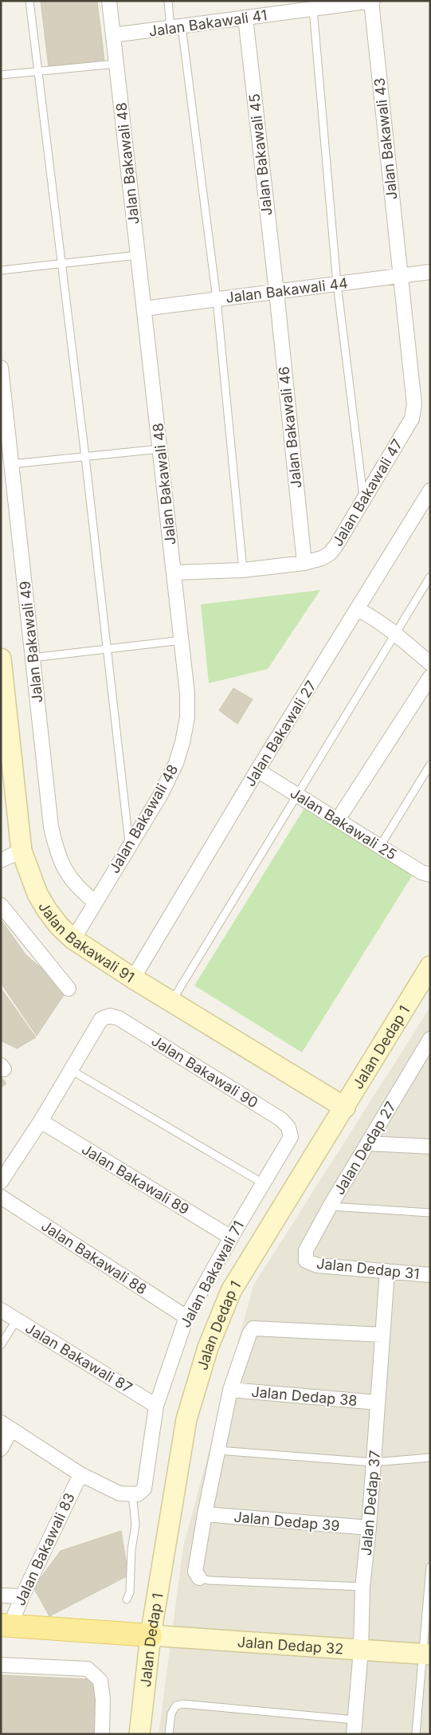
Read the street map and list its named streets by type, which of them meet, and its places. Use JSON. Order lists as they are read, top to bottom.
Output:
{
  "streets": {
    "main road": ["Jalan Bakawali 91", "Jalan Dedap 1", "Jalan Dedap 32"],
    "street": [
      "Jalan Bakawali 41",
      "Jalan Bakawali 43",
      "Jalan Bakawali 45",
      "Jalan Bakawali 48",
      "Jalan Bakawali 44",
      "Jalan Bakawali 46",
      "Jalan Bakawali 47",
      "Jalan Bakawali 49",
      "Jalan Bakawali 27",
      "Jalan Bakawali 25",
      "Jalan Bakawali 90",
      "Jalan Dedap 27",
      "Jalan Bakawali 89",
      "Jalan Bakawali 88",
      "Jalan Dedap 31",
      "Jalan Bakawali 71",
      "Jalan Bakawali 87",
      "Jalan Dedap 38",
      "Jalan Dedap 37",
      "Jalan Dedap 39",
      "Jalan Bakawali 83"
    ]
  },
  "crossings": [
    ["Jalan Bakawali 41", "Jalan Bakawali 43"],
    ["Jalan Bakawali 41", "Jalan Bakawali 45"],
    ["Jalan Bakawali 41", "Jalan Bakawali 48"],
    ["Jalan Bakawali 43", "Jalan Bakawali 44"],
    ["Jalan Bakawali 43", "Jalan Bakawali 47"],
    ["Jalan Bakawali 45", "Jalan Bakawali 44"],
    ["Jalan Bakawali 45", "Jalan Bakawali 46"],
    ["Jalan Bakawali 48", "Jalan Bakawali 44"],
    ["Jalan Bakawali 48", "Jalan Bakawali 47"],
    ["Jalan Bakawali 48", "Jalan Bakawali 49"],
    ["Jalan Bakawali 48", "Jalan Bakawali 91"],
    ["Jalan Bakawali 44", "Jalan Bakawali 46"],
    ["Jalan Bakawali 44", "Jalan Bakawali 47"],
    ["Jalan Bakawali 46", "Jalan Bakawali 47"],
    ["Jalan Bakawali 27", "Jalan Bakawali 25"],
    ["Jalan Bakawali 27", "Jalan Bakawali 91"],
    ["Jalan Bakawali 91", "Jalan Dedap 1"],
    ["Jalan Dedap 1", "Jalan Dedap 32"],
    ["Jalan Bakawali 90", "Jalan Bakawali 71"],
    ["Jalan Dedap 27", "Jalan Dedap 31"],
    ["Jalan Bakawali 89", "Jalan Bakawali 71"],
    ["Jalan Bakawali 88", "Jalan Bakawali 71"],
    ["Jalan Dedap 31", "Jalan Dedap 37"],
    ["Jalan Bakawali 71", "Jalan Bakawali 87"],
    ["Jalan Dedap 38", "Jalan Dedap 37"],
    ["Jalan Dedap 37", "Jalan Dedap 39"],
    ["Jalan Dedap 37", "Jalan Dedap 32"]
  ]
}
